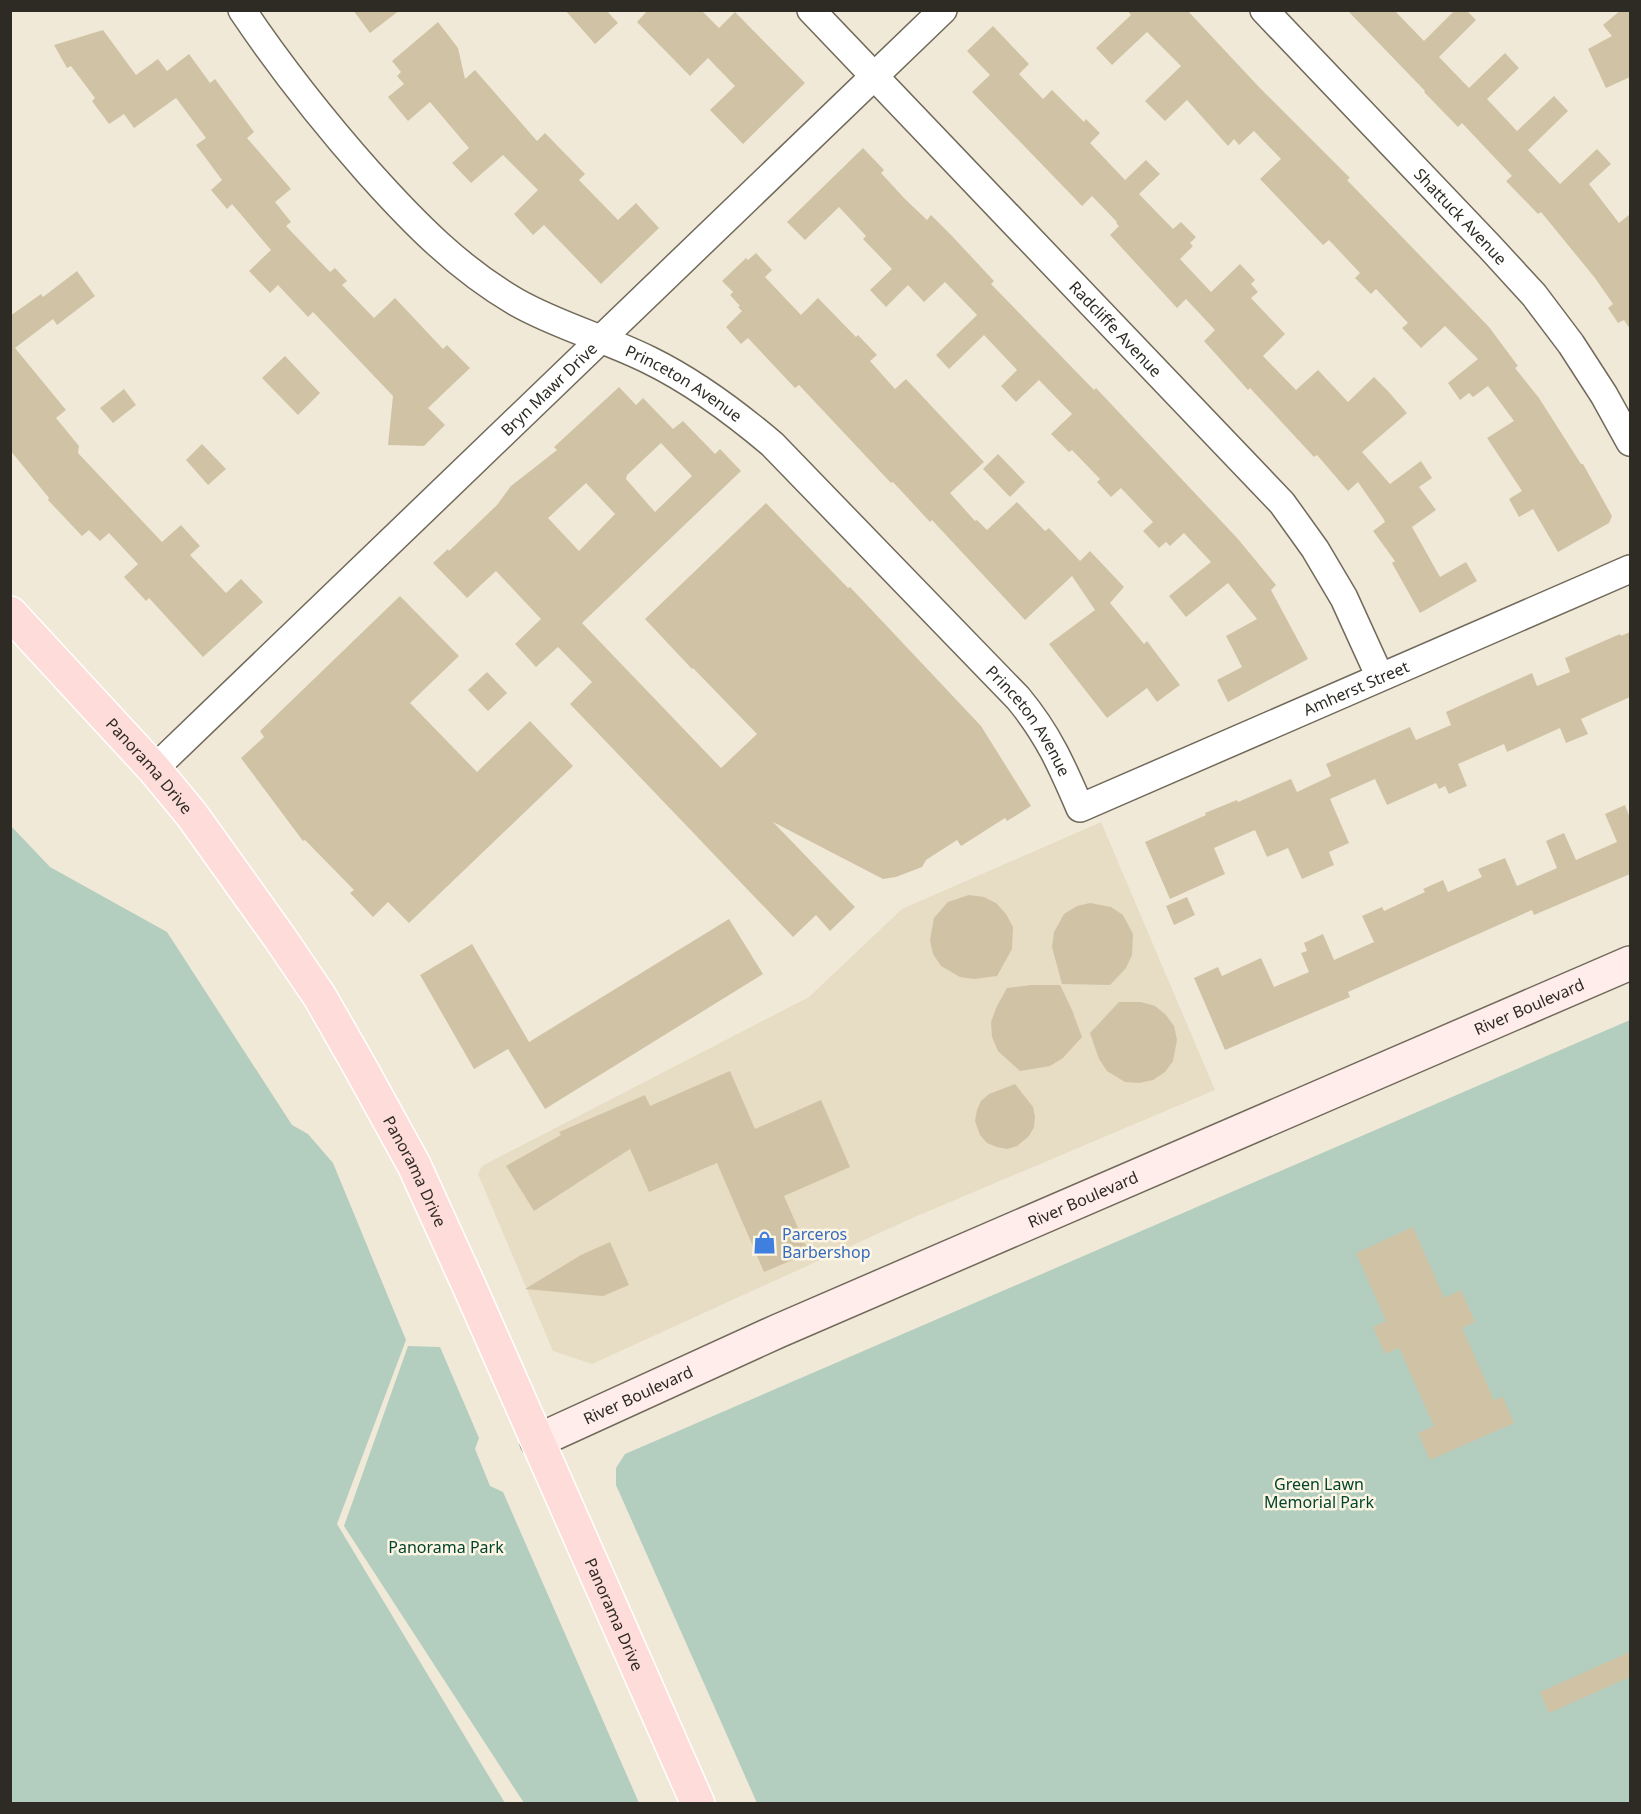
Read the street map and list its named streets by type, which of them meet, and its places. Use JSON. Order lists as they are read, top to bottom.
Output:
{
  "streets": {
    "main road": ["Panorama Drive", "River Boulevard"],
    "street": [
      "Shattuck Avenue",
      "Radcliffe Avenue",
      "Princeton Avenue",
      "Bryn Mawr Drive",
      "Amherst Street"
    ]
  },
  "crossings": [
    ["Radcliffe Avenue", "Bryn Mawr Drive"],
    ["Radcliffe Avenue", "Amherst Street"],
    ["Princeton Avenue", "Bryn Mawr Drive"],
    ["Princeton Avenue", "Amherst Street"],
    ["Bryn Mawr Drive", "Panorama Drive"],
    ["Panorama Drive", "River Boulevard"]
  ],
  "parks": ["Green Lawn Memorial Park", "Panorama Park"],
  "places": {
    "shop": ["Parceros Barbershop"]
  }
}
